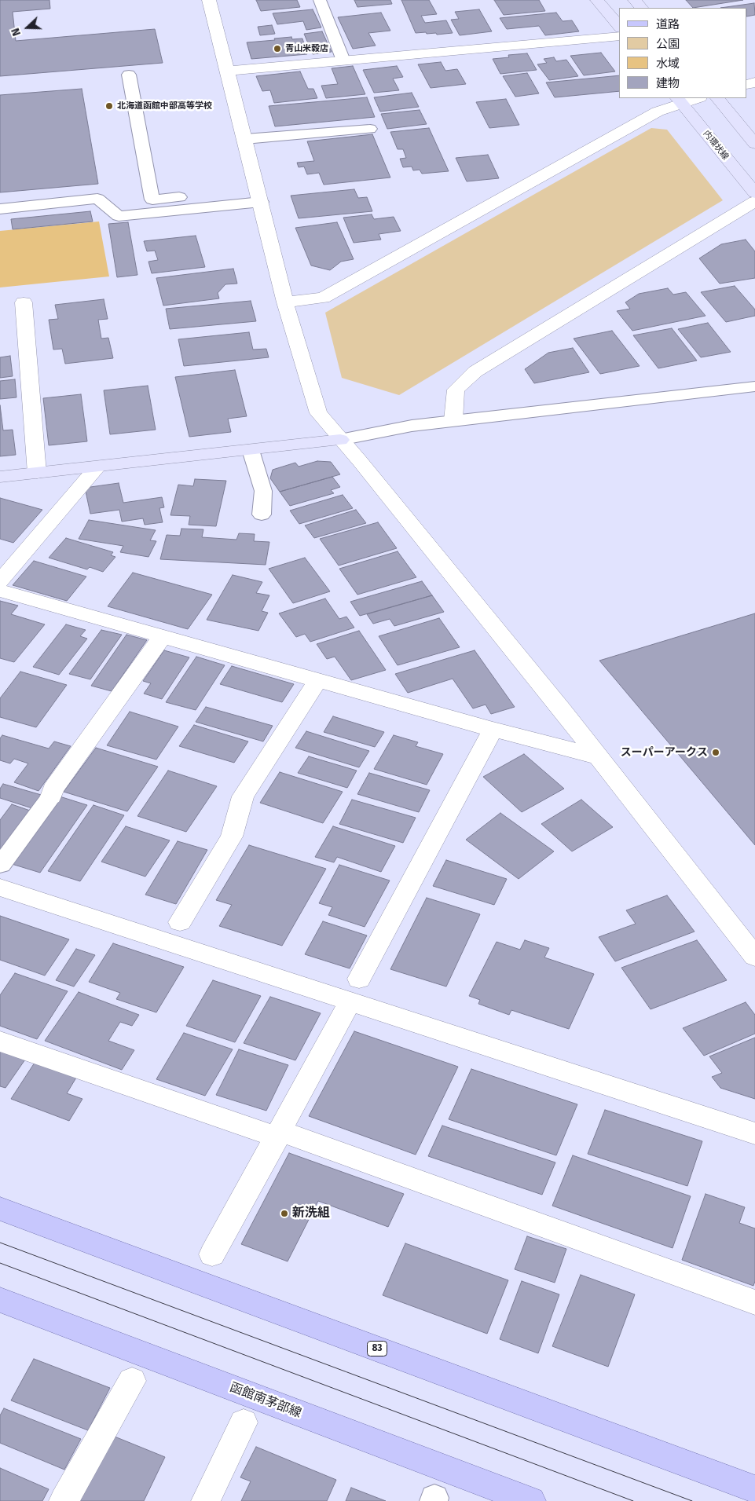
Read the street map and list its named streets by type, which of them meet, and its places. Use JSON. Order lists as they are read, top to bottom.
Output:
{
  "streets": {
    "main road": ["83", "函館南茅部線"],
    "street": ["内環状線"]
  },
  "places": [
    "青山米穀店",
    "北海道函館中部高等学校",
    "スーパーアークス",
    "新洗組"
  ],
  "legend": [
    "道路",
    "公園",
    "水域",
    "建物"
  ],
  "north": "left"
}
